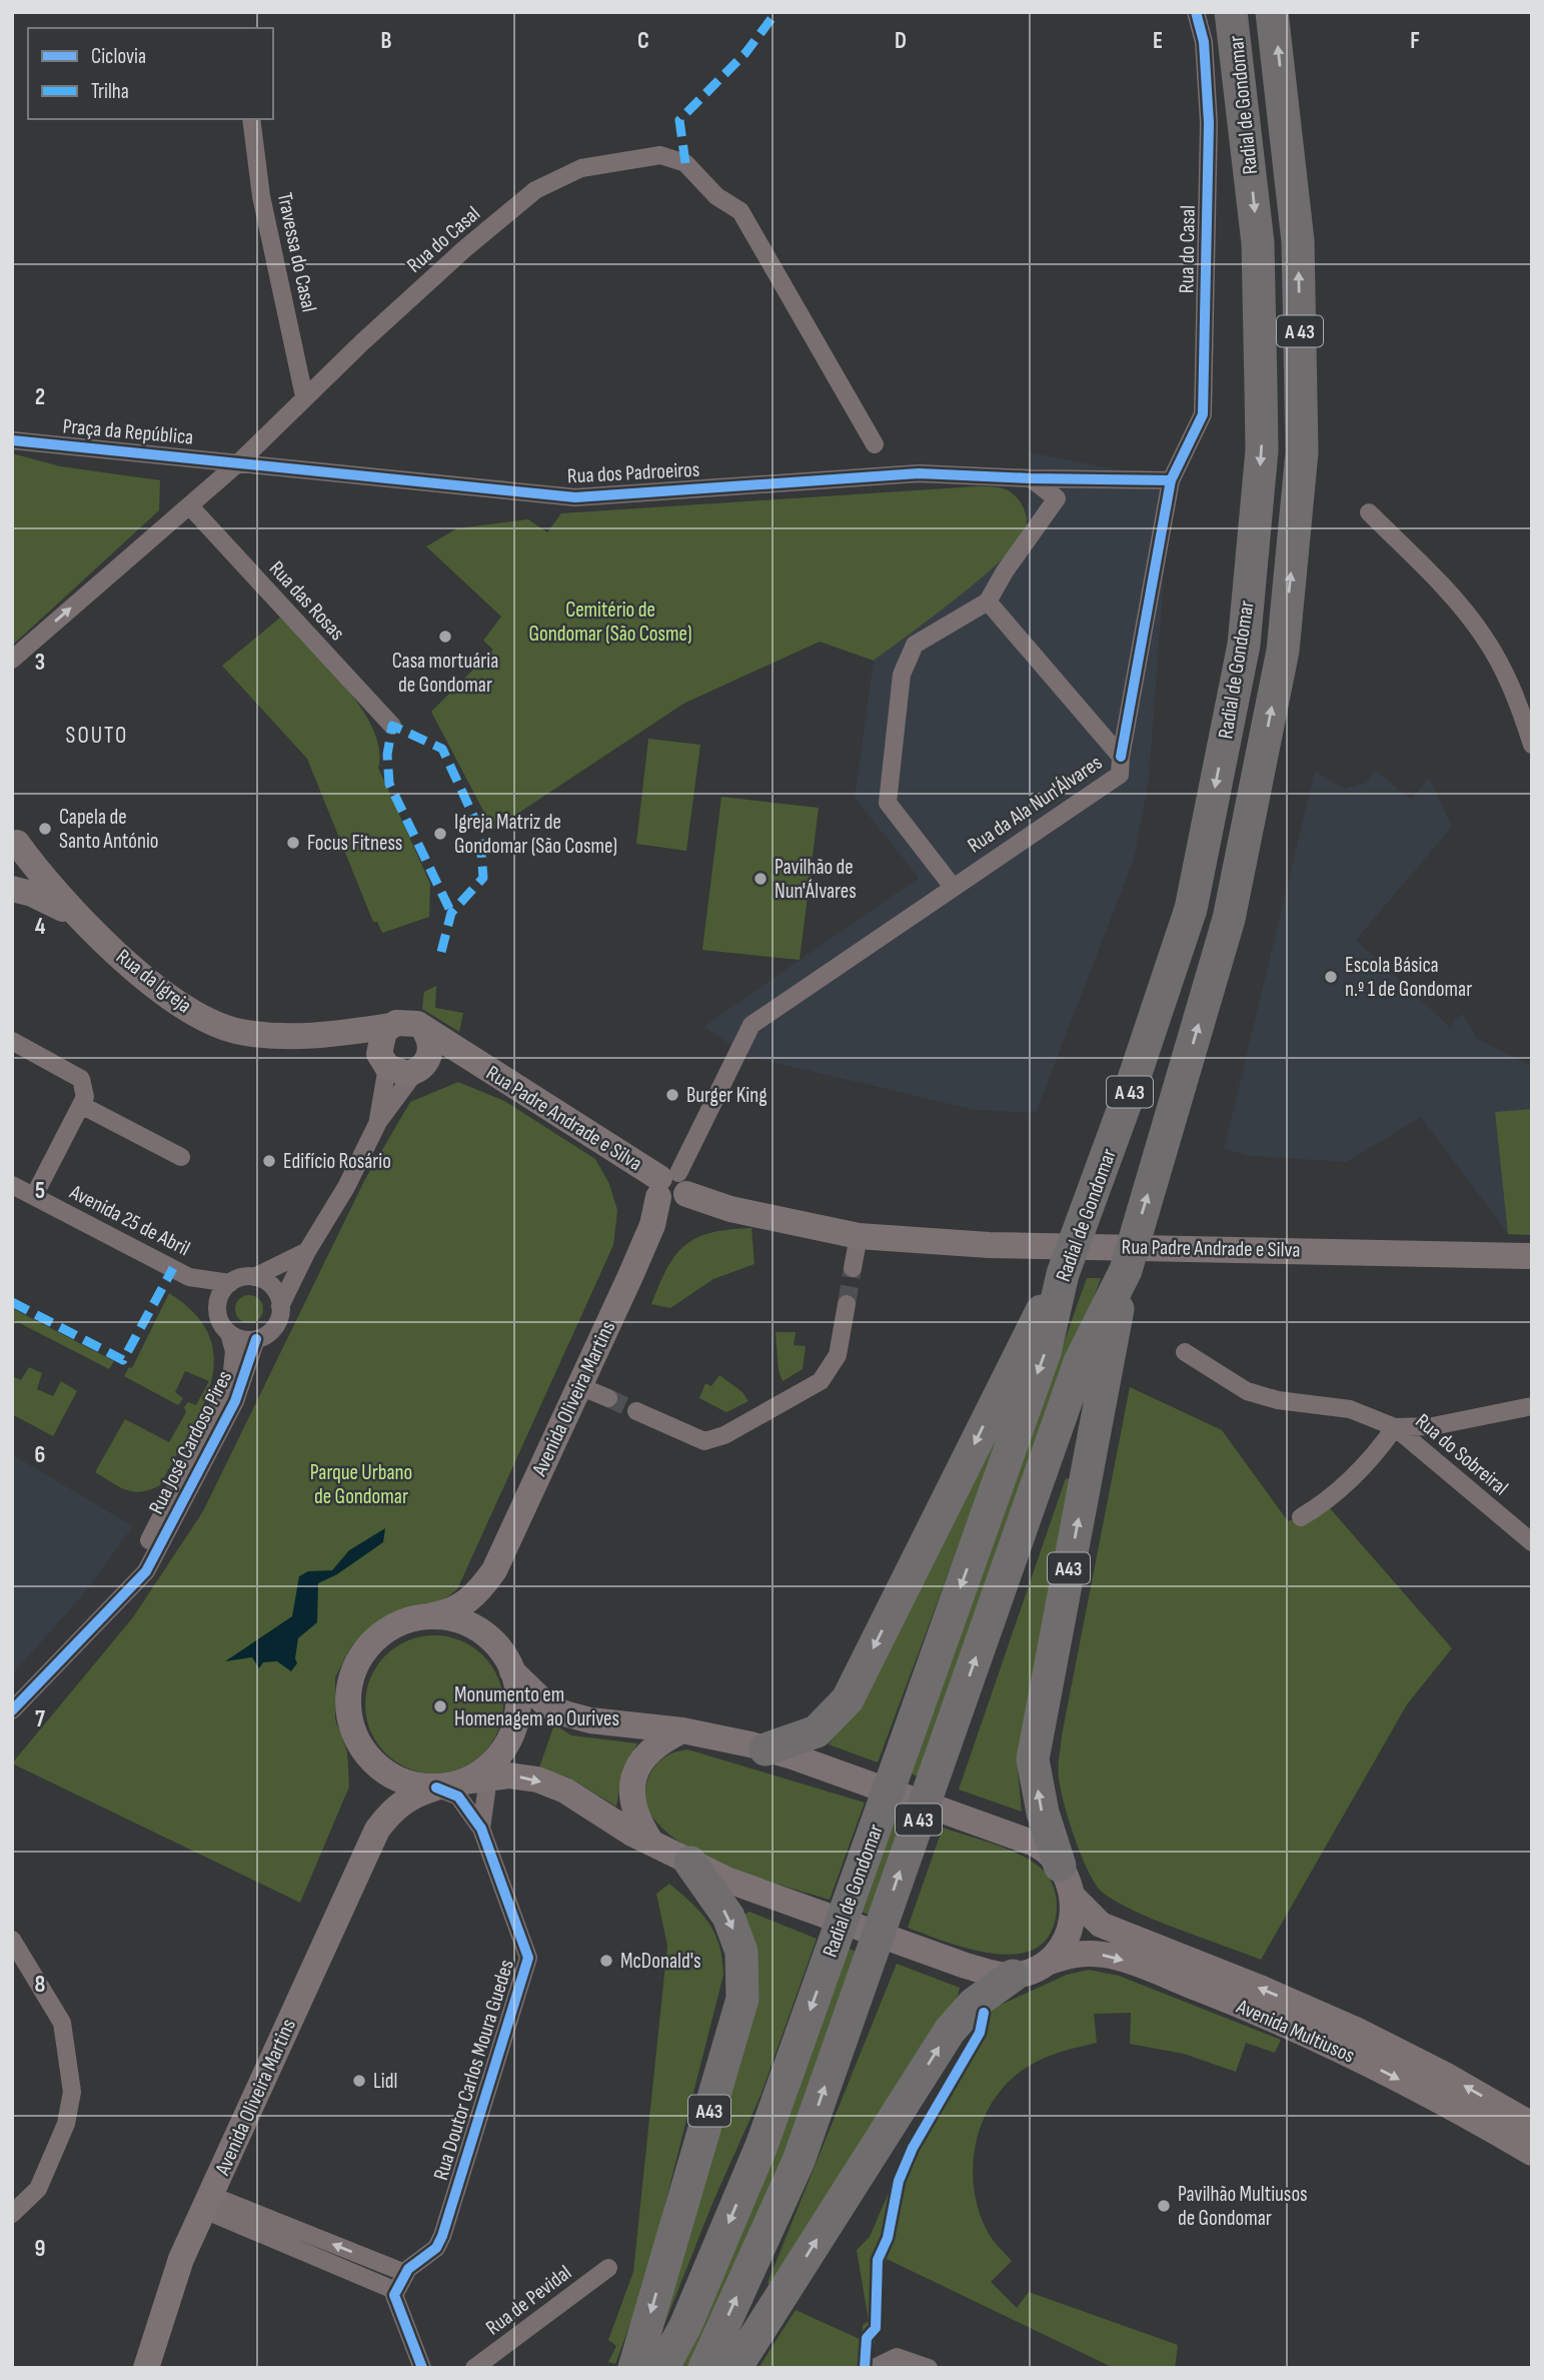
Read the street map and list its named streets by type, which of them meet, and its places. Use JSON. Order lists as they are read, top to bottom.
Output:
{
  "streets": {
    "highway": ["Radial de Gondomar", "A 43", "A43"],
    "main road": [
      "Rua da Igreja",
      "Rua Padre Andrade e Silva",
      "Avenida Oliveira Martins",
      "Avenida Multiusos"
    ],
    "street": [
      "Rua do Casal",
      "Travessa do Casal",
      "Praça da República",
      "Rua dos Padroeiros",
      "Rua das Rosas",
      "Rua da Ala Nun'Álvares",
      "Avenida 25 de Abril",
      "Rua José Cardoso Pires",
      "Rua do Sobreiral",
      "Rua Doutor Carlos Moura Guedes",
      "Rua de Pevidal"
    ]
  },
  "crossings": [
    ["Radial de Gondomar", "A43"],
    ["Rua do Casal", "Travessa do Casal"],
    ["Rua do Casal", "Praça da República"],
    ["Rua do Casal", "Rua dos Padroeiros"],
    ["Rua do Casal", "Rua das Rosas"],
    ["Rua do Casal", "Rua da Ala Nun'Álvares"],
    ["Praça da República", "Rua dos Padroeiros"],
    ["Rua da Ala Nun'Álvares", "Rua Padre Andrade e Silva"],
    ["Rua da Ala Nun'Álvares", "Avenida Oliveira Martins"],
    ["Rua da Igreja", "Rua Padre Andrade e Silva"],
    ["Rua Padre Andrade e Silva", "Avenida Oliveira Martins"],
    ["Avenida 25 de Abril", "Rua José Cardoso Pires"],
    ["Avenida Oliveira Martins", "Rua Doutor Carlos Moura Guedes"]
  ],
  "districts": ["SOUTO"],
  "parks": ["Cemitério de Gondomar (São Cosme)", "Parque Urbano de Gondomar"],
  "places": [
    "Casa mortuária de Gondomar",
    "Capela de Santo António",
    "Igreja Matriz de Gondomar (São Cosme)",
    "Focus Fitness",
    "Pavilhão de Nun'Álvares",
    "Escola Básica n.º 1 de Gondomar",
    "Burger King",
    "Edifício Rosário",
    "Monumento em Homenagem ao Ourives",
    "McDonald's",
    "Lidl",
    "Pavilhão Multiusos de Gondomar"
  ],
  "legend": ["Ciclovia", "Trilha"],
  "grid": {
    "columns": [
      "B",
      "C",
      "D",
      "E",
      "F"
    ],
    "rows": [
      "2",
      "3",
      "4",
      "5",
      "6",
      "7",
      "8",
      "9"
    ]
  }
}
